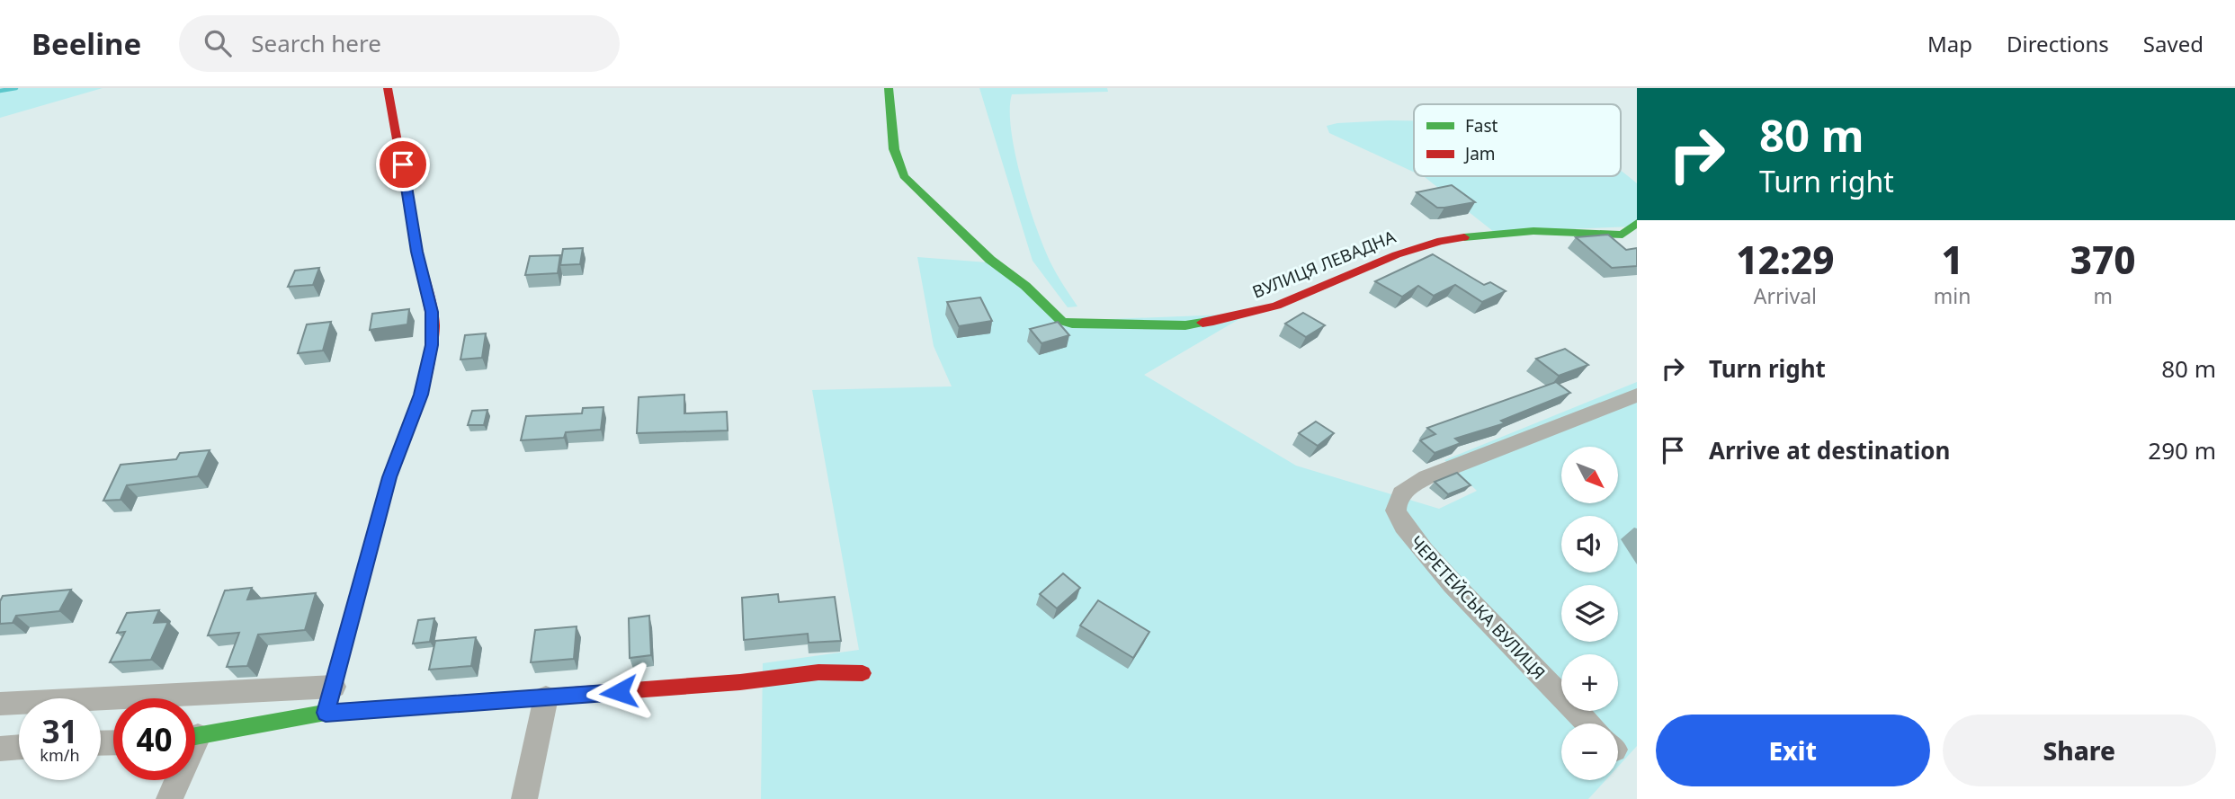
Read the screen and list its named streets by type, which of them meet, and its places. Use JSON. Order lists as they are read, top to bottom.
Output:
{
  "streets": {
    "street": ["ВУЛИЦЯ ЛЕВАДНА", "ЧЕРЕТЕЙСЬКА ВУЛИЦЯ"]
  },
  "legend": ["Fast", "Jam"],
  "north": "bottom right",
  "page": {
    "header": "Beeline",
    "search": "Search here",
    "nav": ["Map", "Directions", "Saved"],
    "turn": ["80 m", "Turn right"],
    "eta": [
      "12:29",
      "Arrival",
      "1",
      "min",
      "370",
      "m"
    ],
    "list": [
      {
        "name": "Turn right",
        "value": "80 m"
      },
      {
        "name": "Arrive at destination",
        "value": "290 m"
      }
    ],
    "map_buttons": ["+", "−"],
    "speed": "31 km/h",
    "limit": "40",
    "buttons": ["Exit", "Share"]
  }
}
